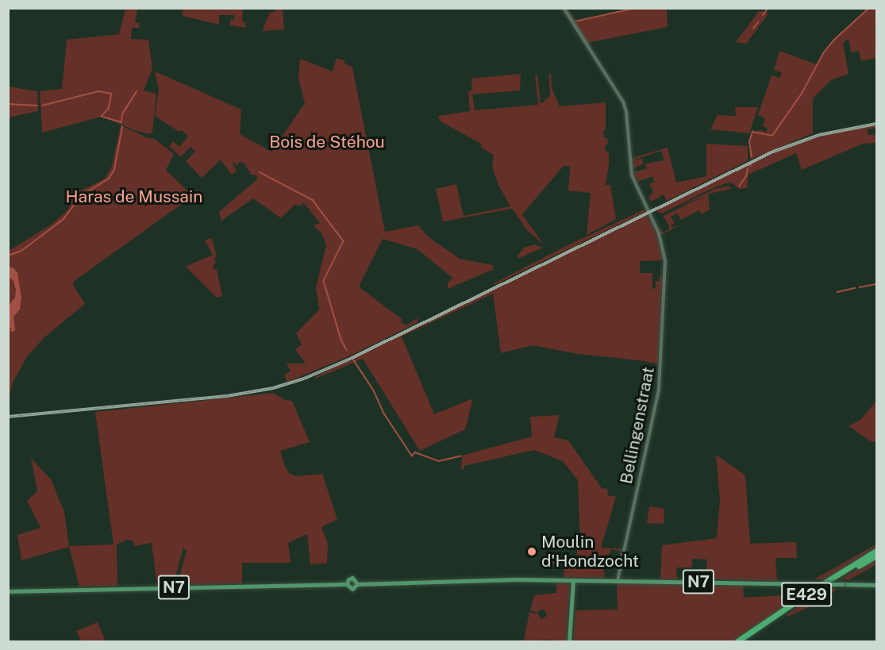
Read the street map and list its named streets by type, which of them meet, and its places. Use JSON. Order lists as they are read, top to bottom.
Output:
{
  "streets": {
    "highway": ["E429"],
    "main road": ["N7"],
    "street": ["Bellingenstraat"]
  },
  "crossings": [
    ["Bellingenstraat", "N7"]
  ],
  "parks": ["Bois de Stéhou", "Haras de Mussain"],
  "places": ["Moulin d'Hondzocht"]
}
